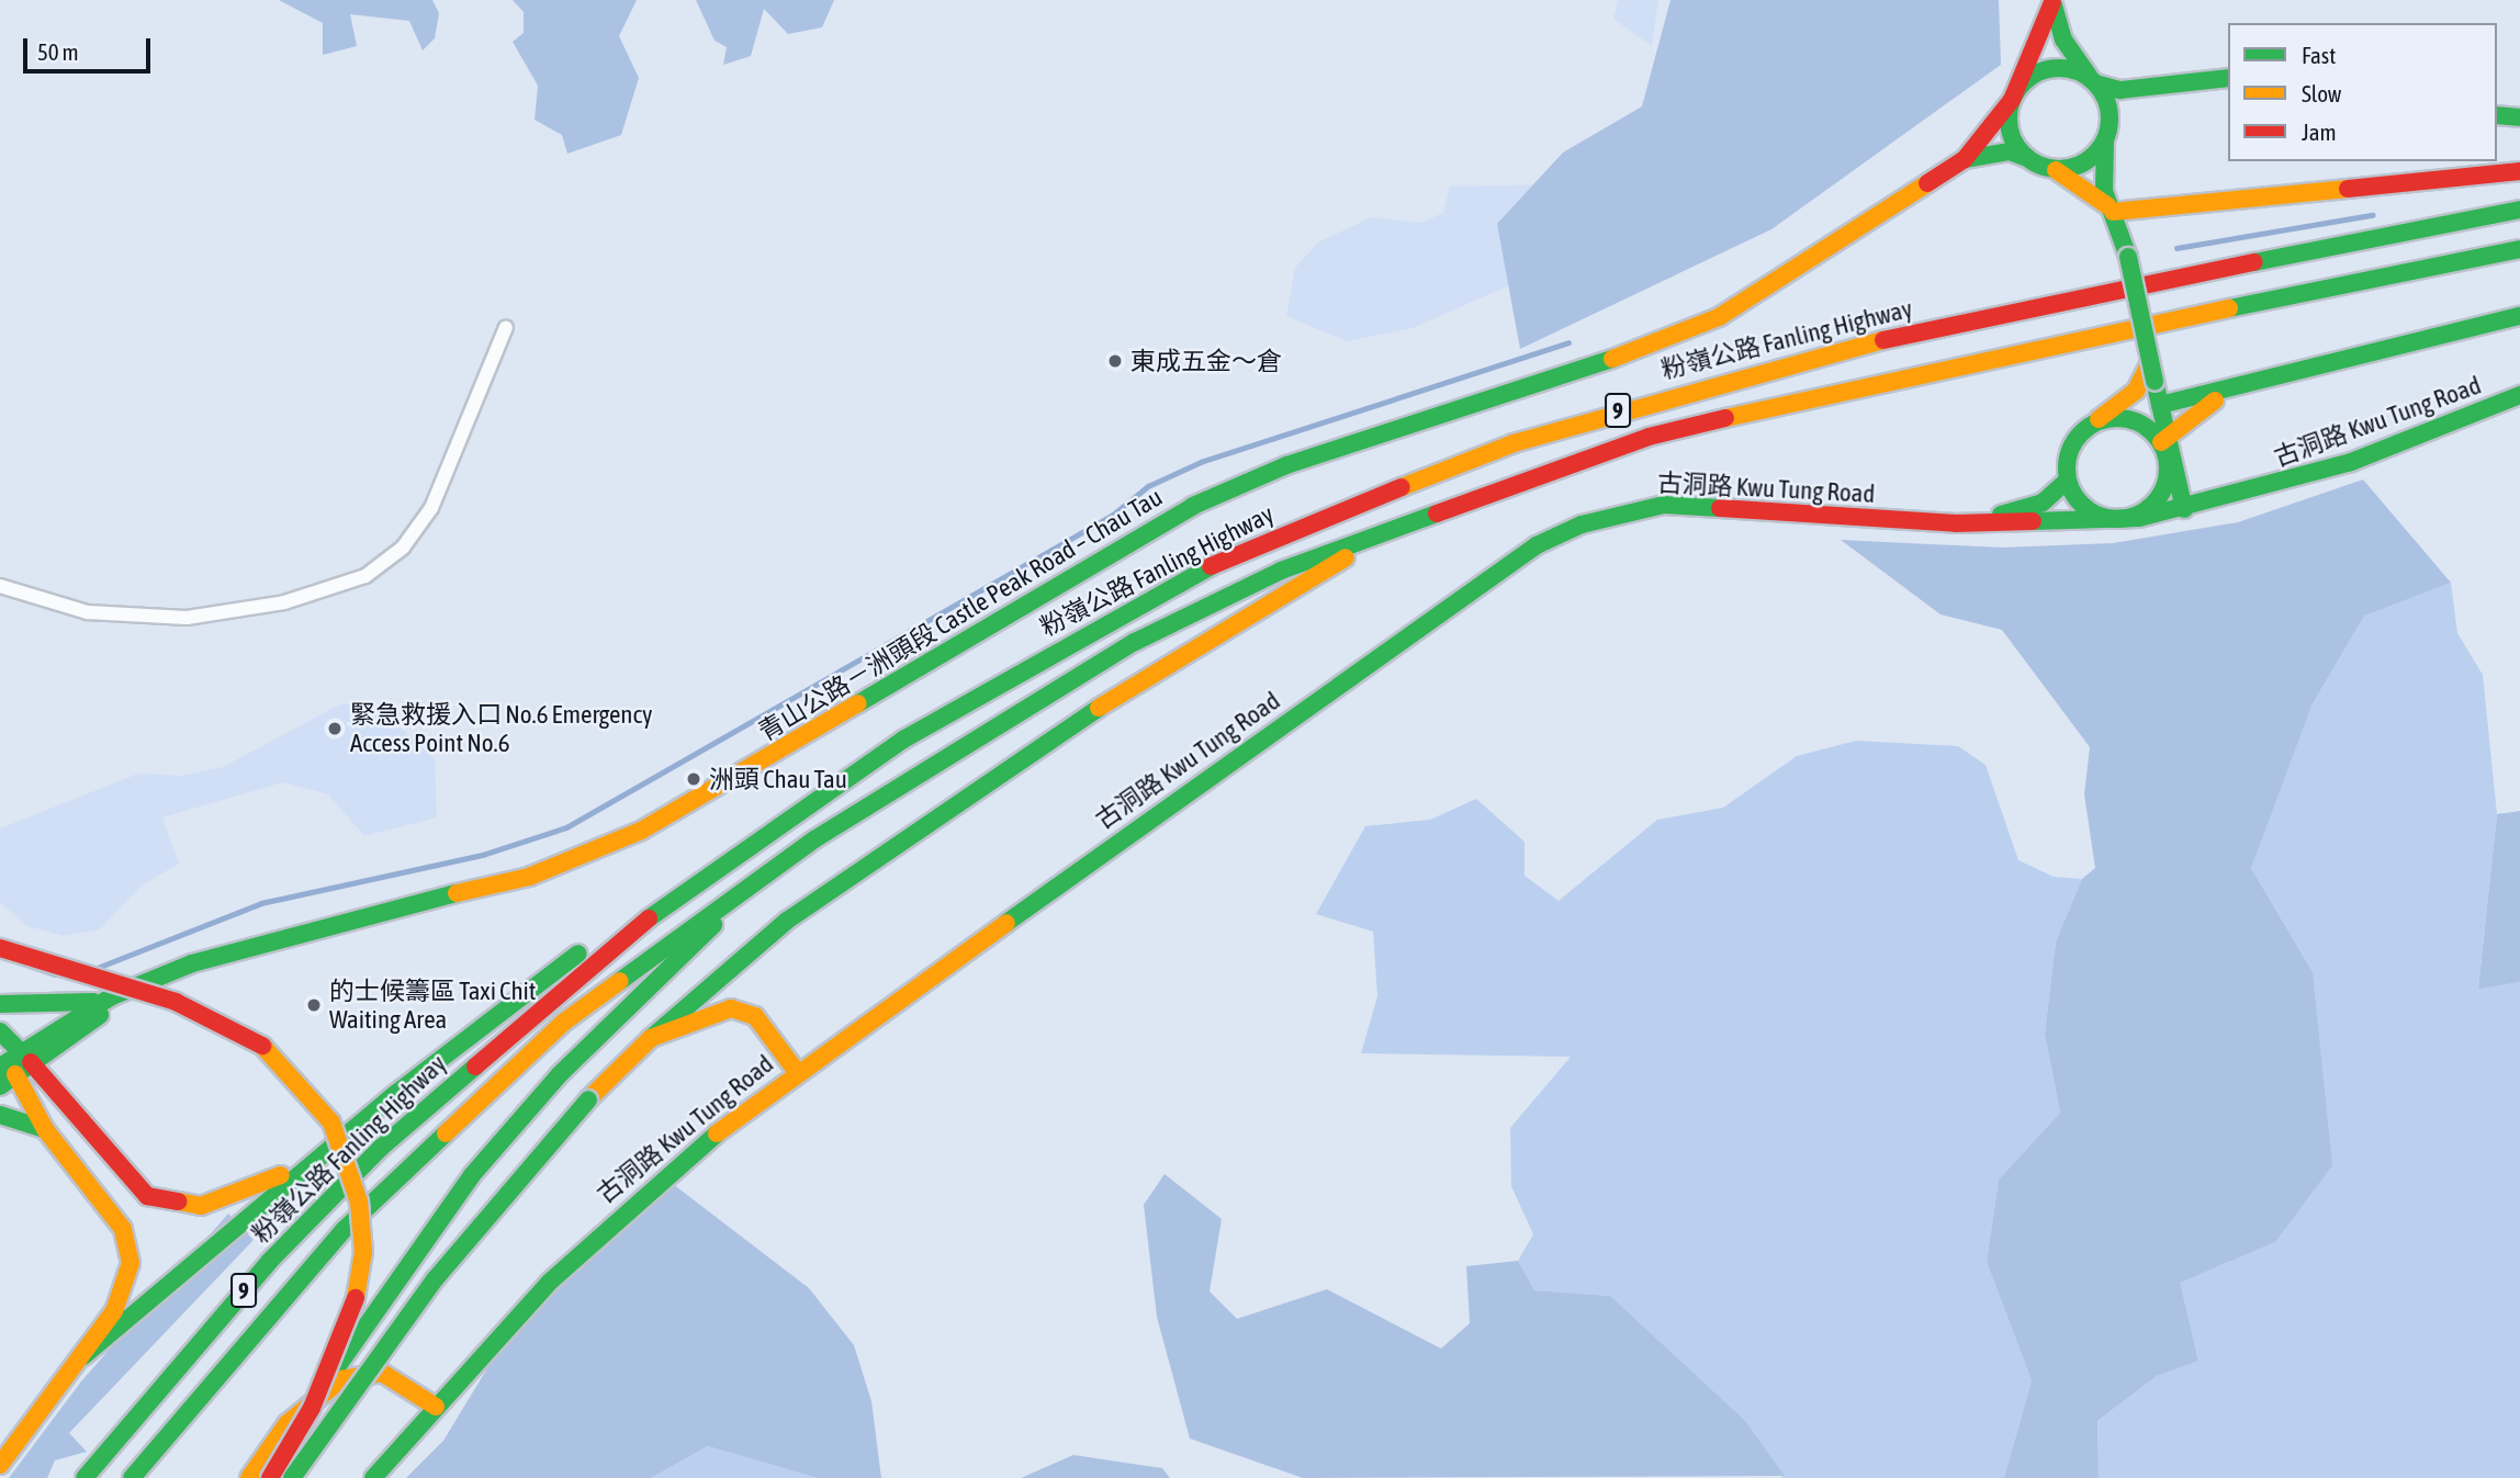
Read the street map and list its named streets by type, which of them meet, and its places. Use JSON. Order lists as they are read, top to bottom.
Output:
{
  "streets": {
    "main road": [
      "粉嶺公路 Fanling Highway",
      "9",
      "古洞路 Kwu Tung Road",
      "青山公路－洲頭段 Castle Peak Road – Chau Tau"
    ]
  },
  "places": [
    "東成五金～倉",
    "緊急救援入口 No.6 Emergency Access Point No.6",
    "洲頭 Chau Tau",
    "的士候籌區 Taxi Chit Waiting Area"
  ],
  "legend": ["Fast", "Slow", "Jam"],
  "scale_bar": "50 m"
}
